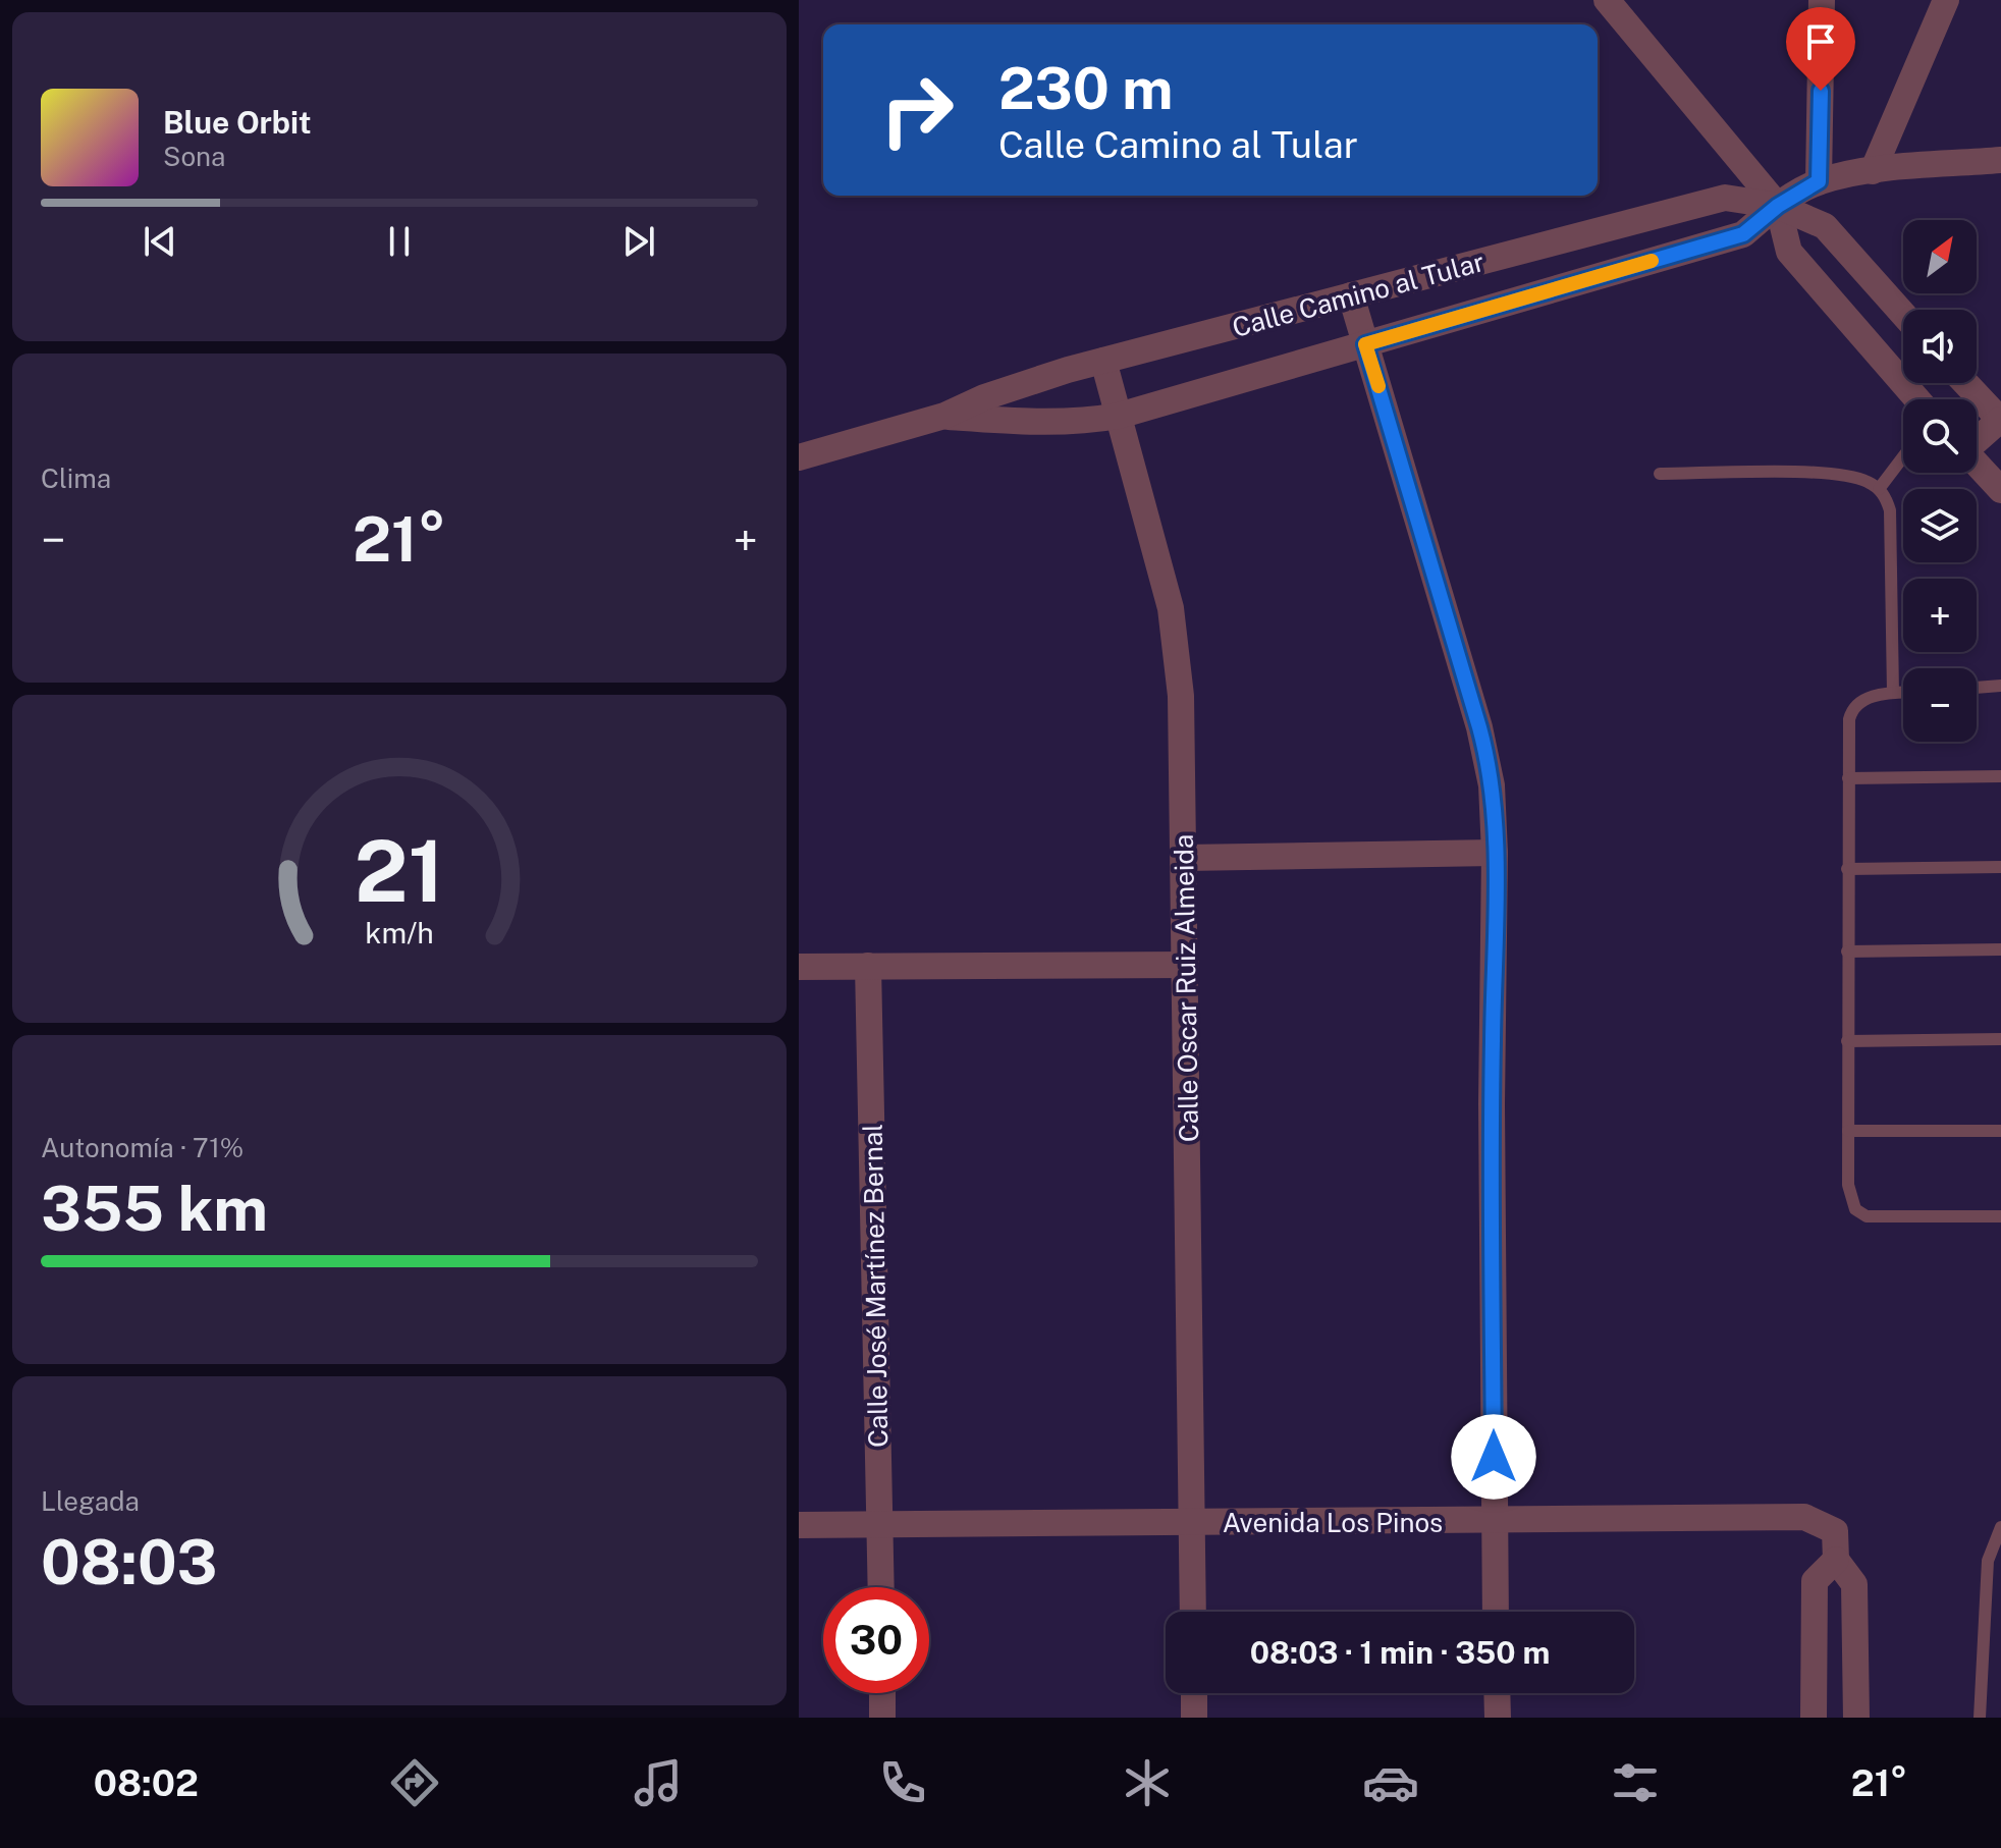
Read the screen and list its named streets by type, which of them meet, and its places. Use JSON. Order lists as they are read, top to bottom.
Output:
{
  "streets": {
    "street": [
      "Calle Camino al Tular",
      "Calle Oscar Ruiz Almeida",
      "Calle José Martínez Bernal",
      "Avenida Los Pinos"
    ]
  },
  "crossings": [
    ["Calle Camino al Tular", "Calle Oscar Ruiz Almeida"],
    ["Calle Oscar Ruiz Almeida", "Avenida Los Pinos"],
    ["Calle José Martínez Bernal", "Avenida Los Pinos"]
  ],
  "north": "top right",
  "page": {
    "turn": ["230 m", "Calle Camino al Tular"],
    "song": ["Blue Orbit", "Sona"],
    "map_buttons": ["+", "−"],
    "tile": [
      "Clima",
      ["Autonomía · 71%", "355 km"],
      ["Llegada", "08:03"]
    ],
    "heat": ["−", "21°", "+"],
    "limit": "30",
    "trip": "08:03 · 1 min · 350 m",
    "tabs": ["08:02", "21°"],
    "gauge": ["21", "km/h"]
  }
}
